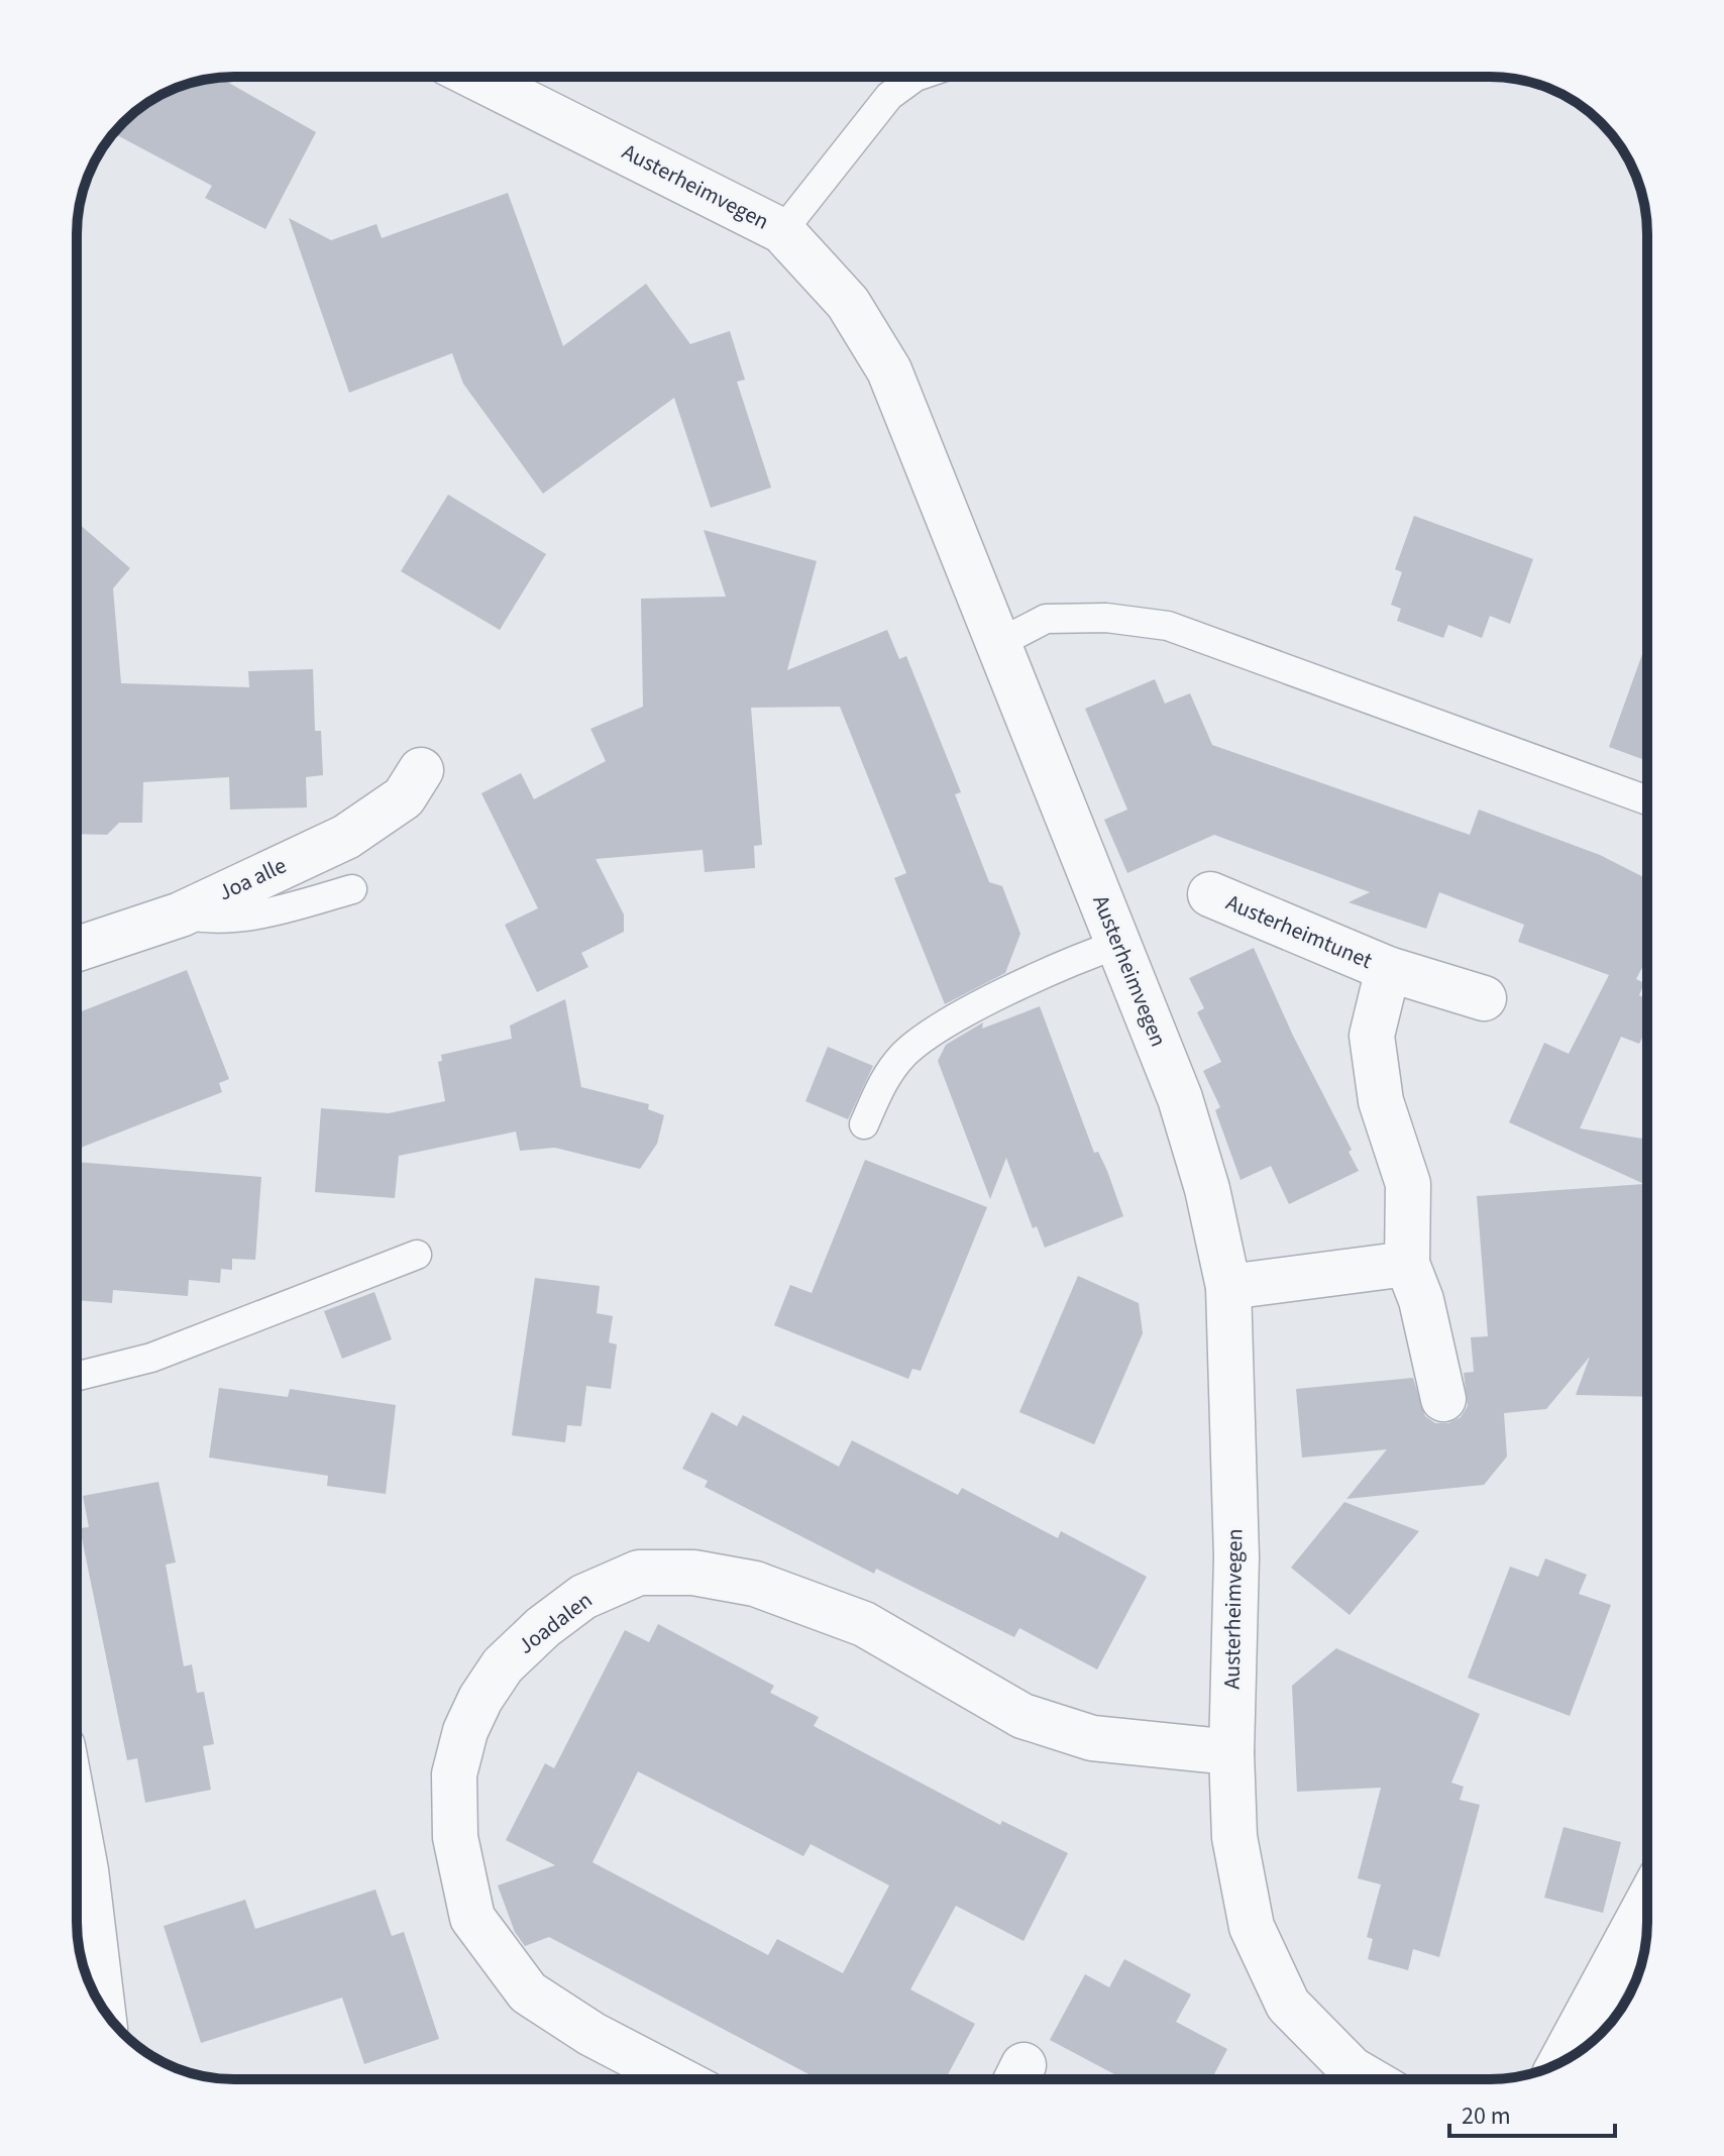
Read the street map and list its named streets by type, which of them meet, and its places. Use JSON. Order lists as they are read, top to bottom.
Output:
{
  "streets": {
    "street": [
      "Austerheimvegen",
      "Joa alle",
      "Austerheimtunet",
      "Joadalen"
    ]
  },
  "crossings": [
    ["Austerheimvegen", "Joadalen"]
  ],
  "scale_bar": "20 m"
}
